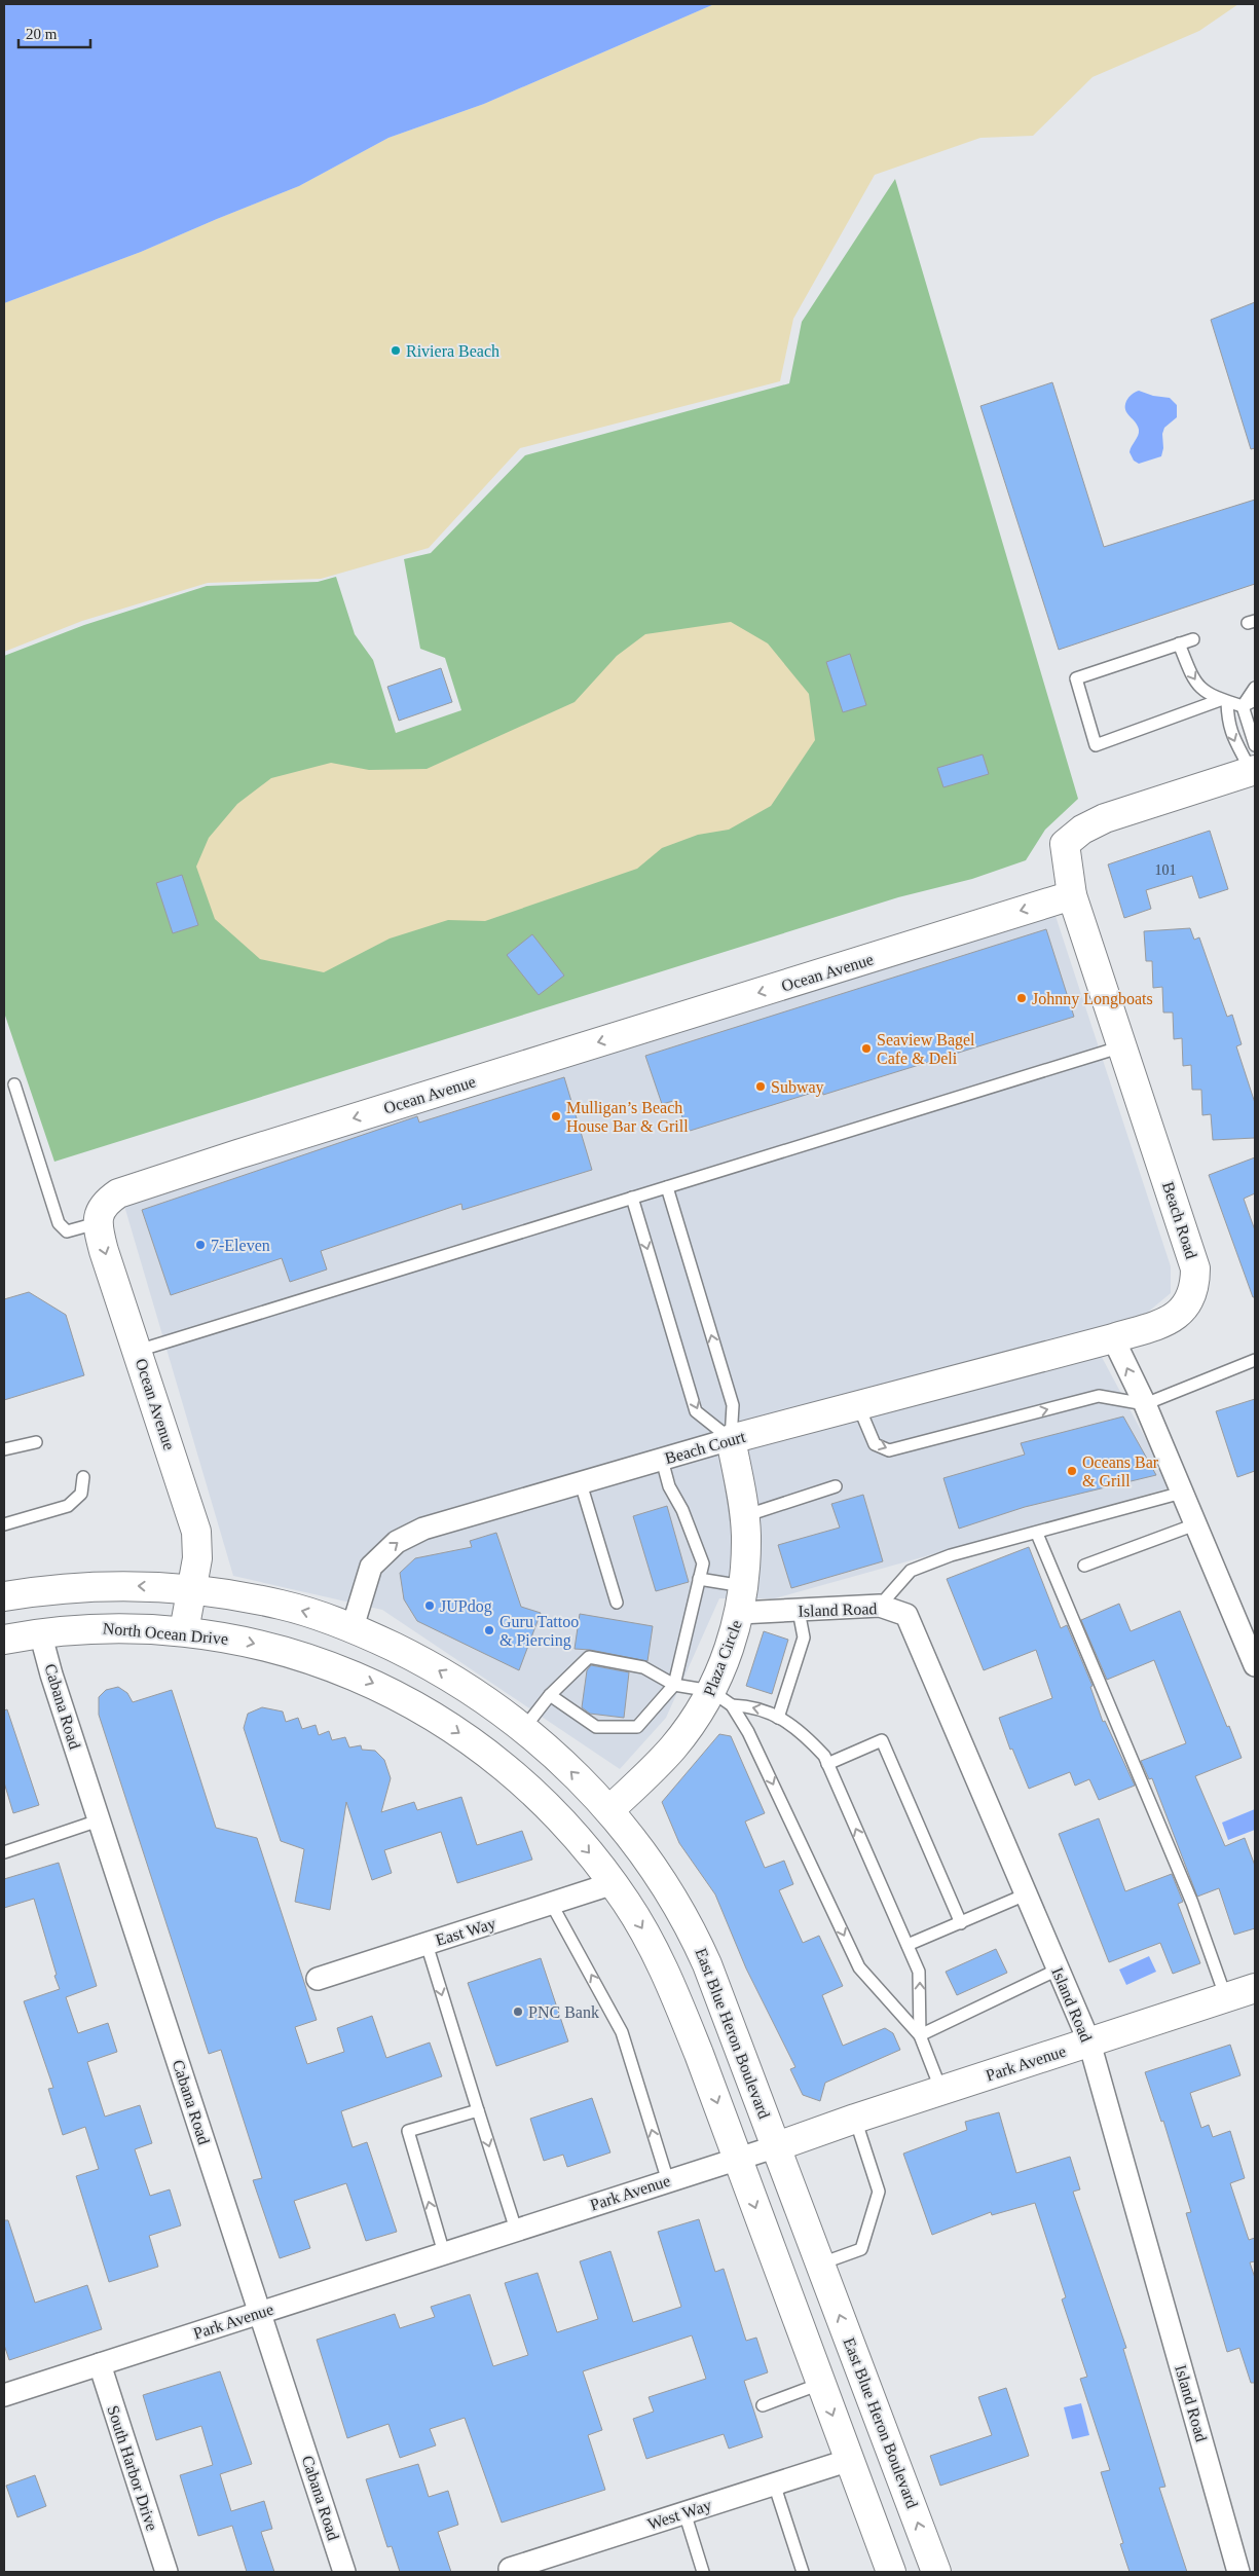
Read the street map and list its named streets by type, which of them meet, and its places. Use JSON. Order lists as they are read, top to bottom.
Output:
{
  "streets": {
    "street": [
      "Ocean Avenue",
      "Beach Road",
      "Beach Court",
      "Island Road",
      "North Ocean Drive",
      "Plaza Circle",
      "Cabana Road",
      "East Way",
      "East Blue Heron Boulevard",
      "Park Avenue",
      "South Harbor Drive",
      "West Way"
    ]
  },
  "crossings": [
    ["Ocean Avenue", "Beach Road"],
    ["Ocean Avenue", "North Ocean Drive"],
    ["Beach Road", "Beach Court"],
    ["Beach Court", "Plaza Circle"],
    ["Beach Court", "East Blue Heron Boulevard"],
    ["Island Road", "Plaza Circle"],
    ["Island Road", "Park Avenue"],
    ["North Ocean Drive", "Cabana Road"],
    ["Plaza Circle", "East Blue Heron Boulevard"],
    ["Cabana Road", "Park Avenue"],
    ["East Blue Heron Boulevard", "Park Avenue"],
    ["Park Avenue", "South Harbor Drive"]
  ],
  "one_way": ["Ocean Avenue"],
  "places": [
    "Riviera Beach",
    "Johnny Longboats",
    "Seaview Bagel Cafe & Deli",
    "Subway",
    "Mulligan’s Beach House Bar & Grill",
    "7-Eleven",
    "Oceans Bar & Grill",
    "JUPdog",
    "Guru Tattoo & Piercing",
    "PNC Bank"
  ],
  "house_numbers": ["101"],
  "scale_bar": "20 m"
}
